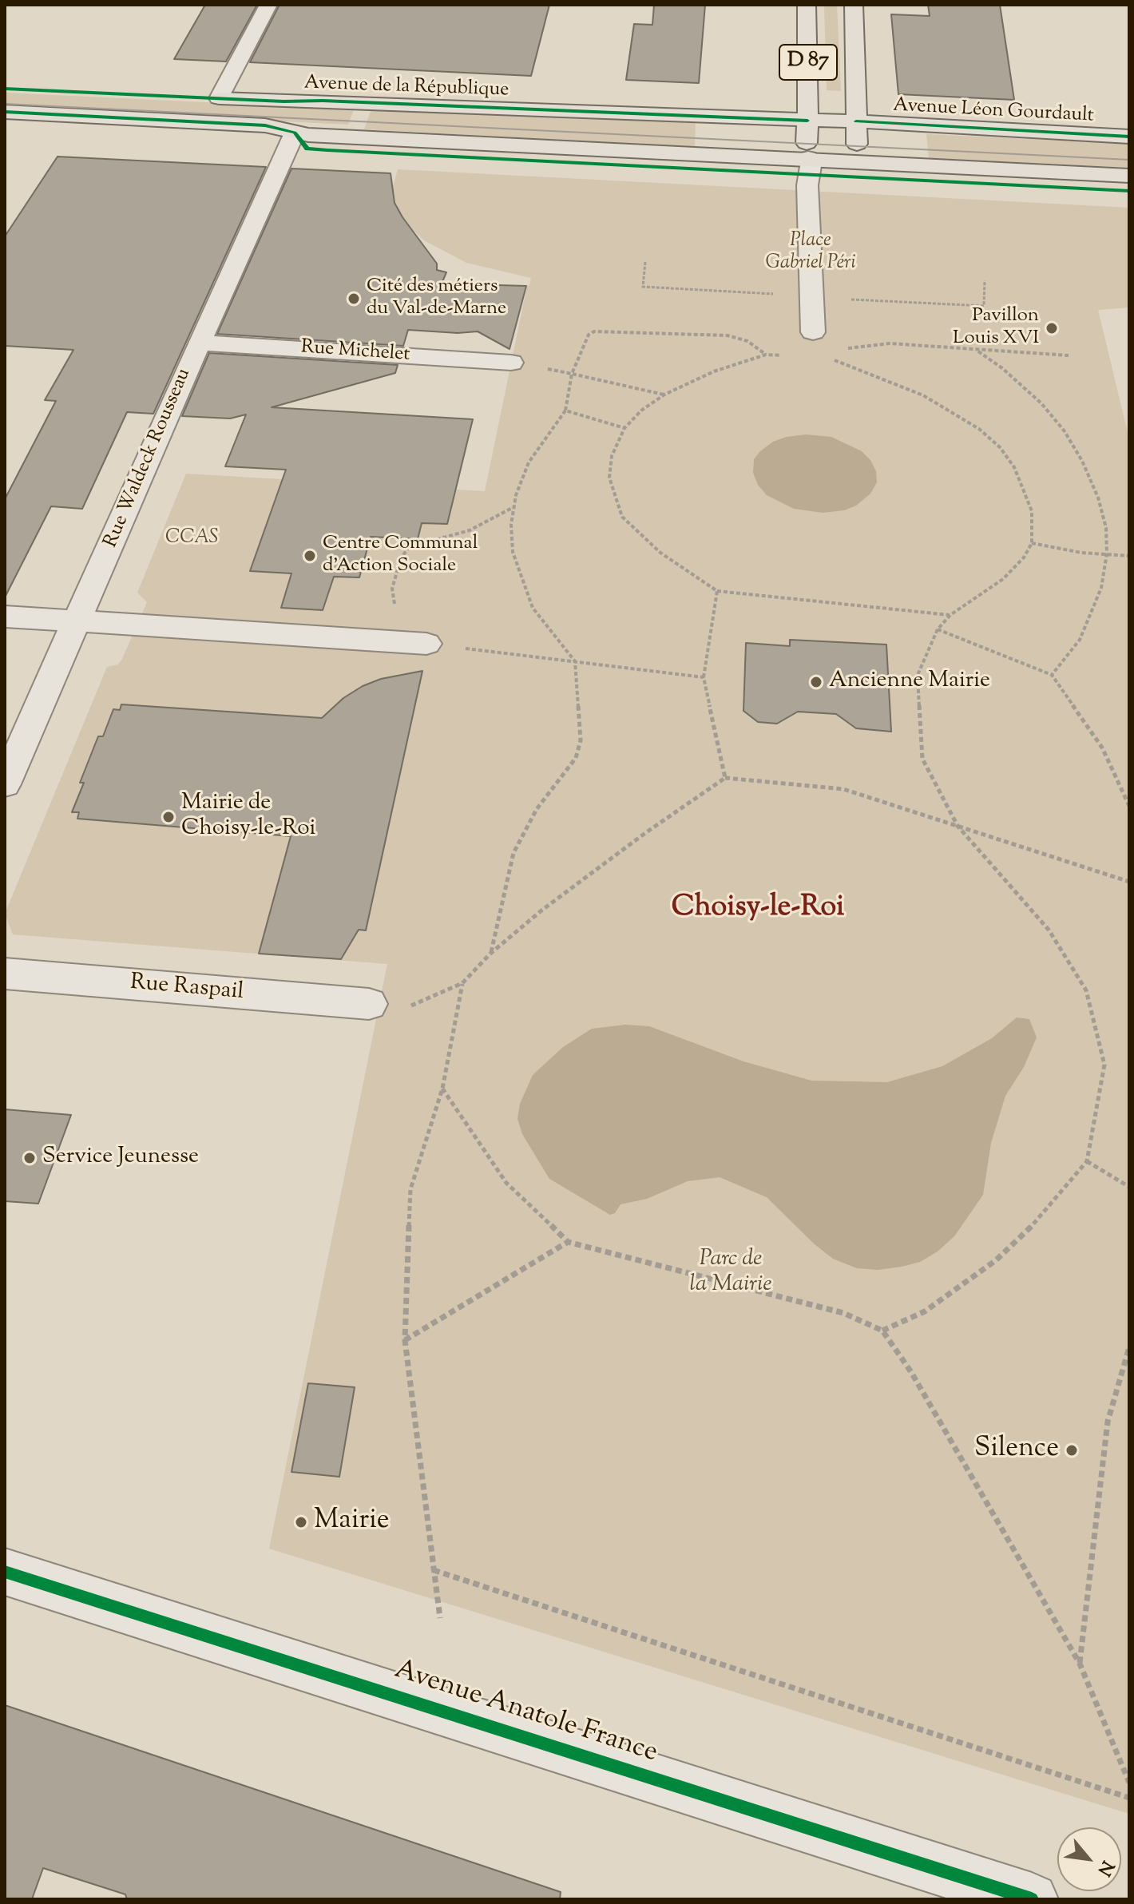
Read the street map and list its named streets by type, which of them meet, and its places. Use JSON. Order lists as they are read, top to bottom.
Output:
{
  "streets": {
    "main road": ["D 87", "Avenue de la République", "Avenue Léon Gourdault"],
    "street": [
      "Rue Michelet",
      "Rue Waldeck Rousseau",
      "Rue Raspail",
      "Avenue Anatole France"
    ]
  },
  "crossings": [
    ["D 87", "Avenue de la République"],
    ["D 87", "Avenue Léon Gourdault"],
    ["Avenue de la République", "Avenue Léon Gourdault"],
    ["Rue Michelet", "Rue Waldeck Rousseau"]
  ],
  "districts": ["Choisy-le-Roi"],
  "parks": ["Place Gabriel Péri", "CCAS", "Parc de la Mairie"],
  "places": [
    "Cité des métiers du Val-de-Marne",
    "Pavillon Louis XVI",
    "Centre Communal d'Action Sociale",
    "Ancienne Mairie",
    "Mairie de Choisy-le-Roi",
    "Service Jeunesse",
    "Silence",
    "Mairie"
  ],
  "north": "bottom right"
}
